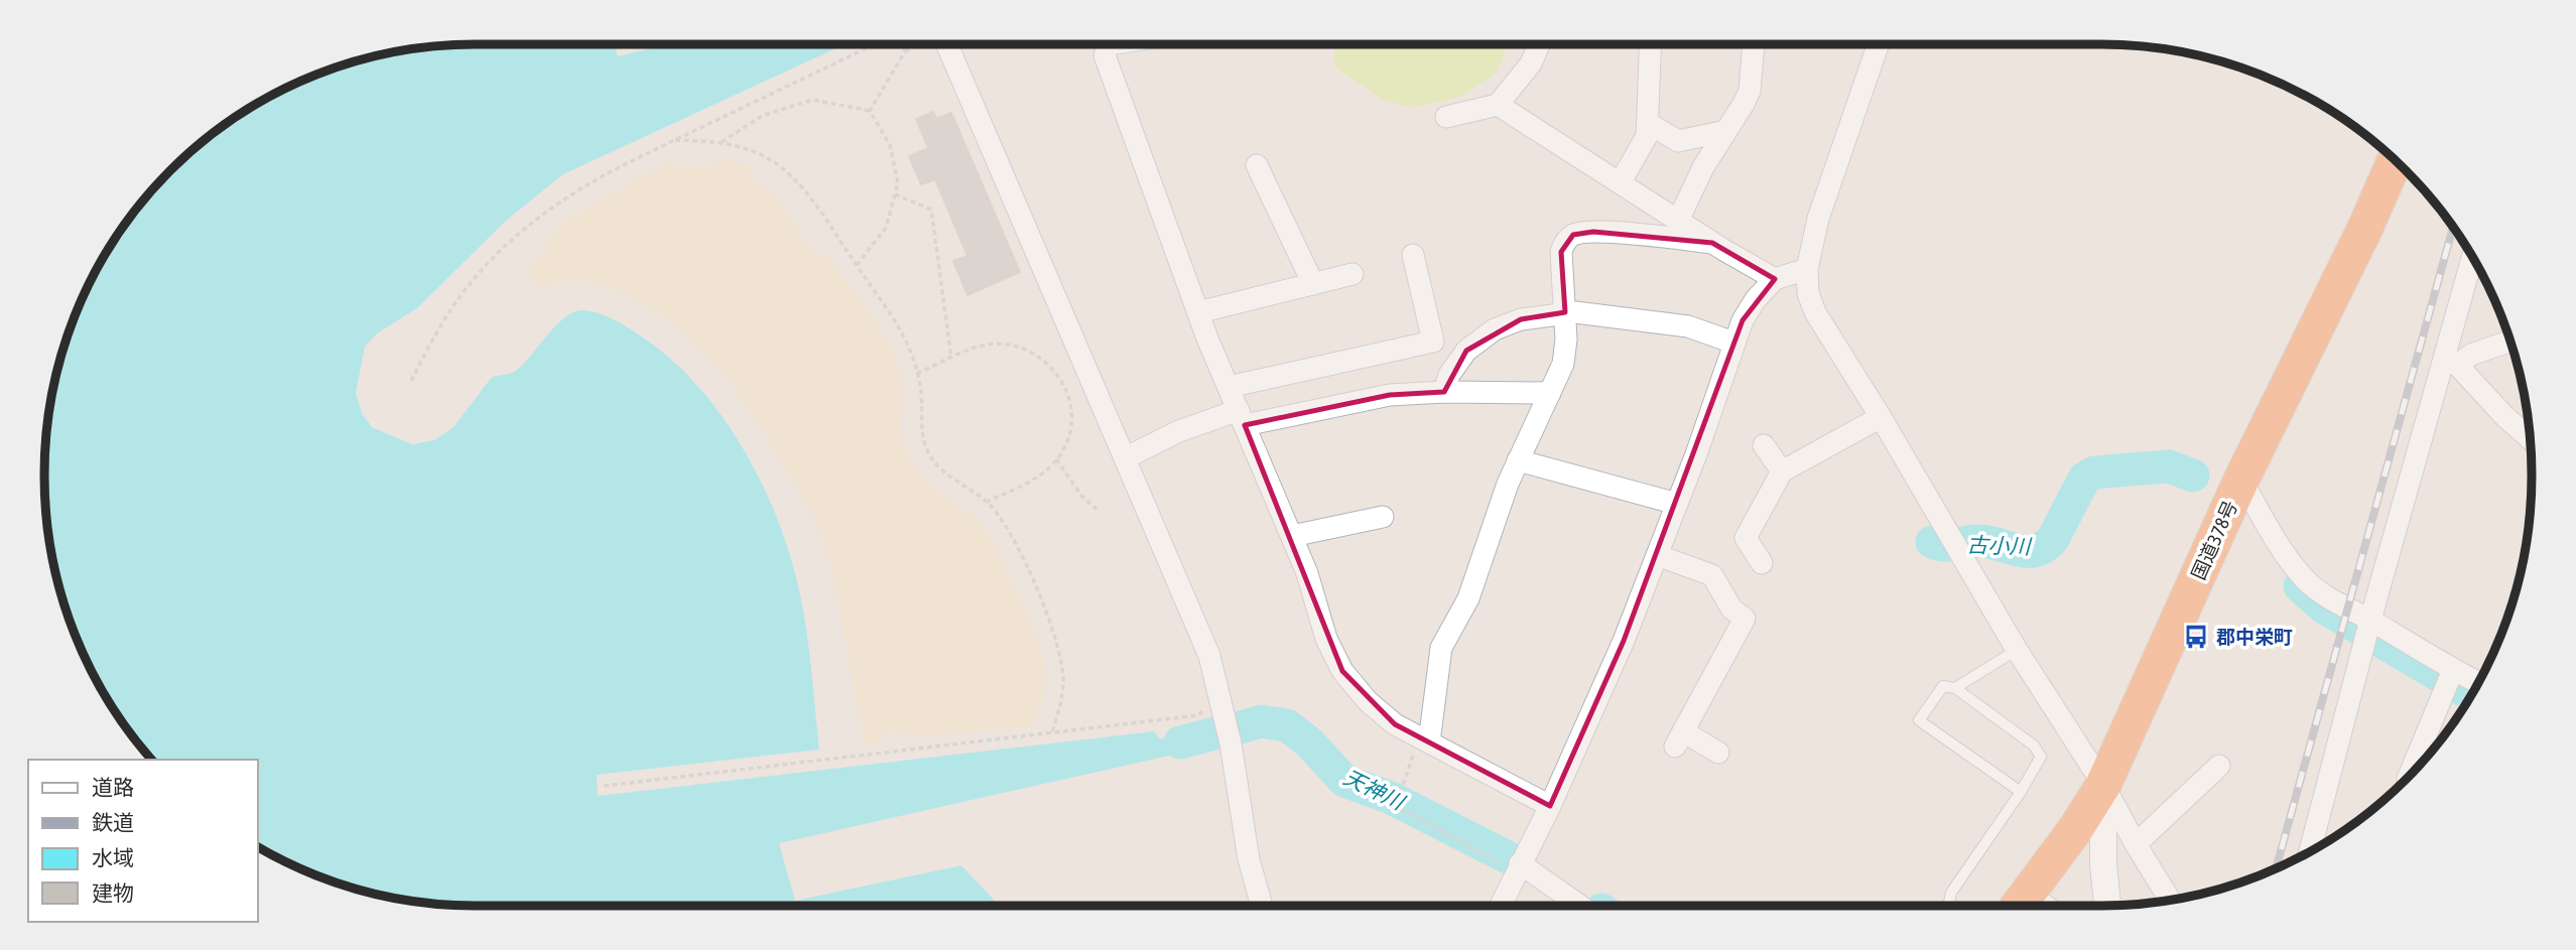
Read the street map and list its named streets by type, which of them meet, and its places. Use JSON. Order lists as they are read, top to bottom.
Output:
{
  "streets": {
    "highway": ["国道378号"]
  },
  "water": ["古小川", "天神川"],
  "places": {
    "bus stop": ["郡中栄町"]
  },
  "legend": [
    "道路",
    "鉄道",
    "水域",
    "建物"
  ]
}
